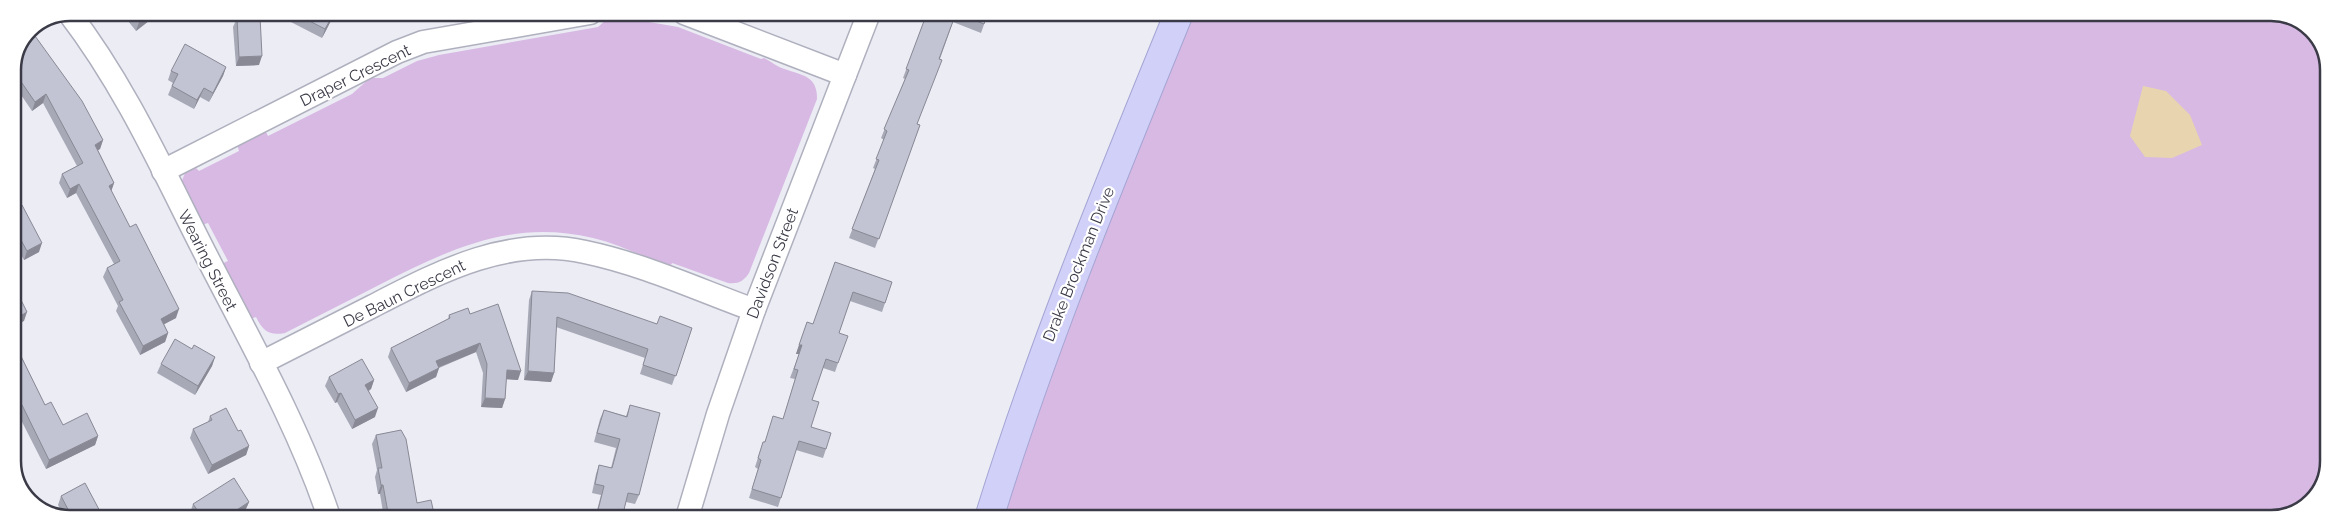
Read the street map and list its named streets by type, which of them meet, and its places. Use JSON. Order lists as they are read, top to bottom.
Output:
{
  "streets": {
    "main road": ["Drake Brockman Drive"],
    "street": [
      "Draper Crescent",
      "Wearing Street",
      "Davidson Street",
      "De Baun Crescent"
    ]
  },
  "crossings": [
    ["Draper Crescent", "Wearing Street"],
    ["Wearing Street", "De Baun Crescent"],
    ["Davidson Street", "De Baun Crescent"]
  ]
}
